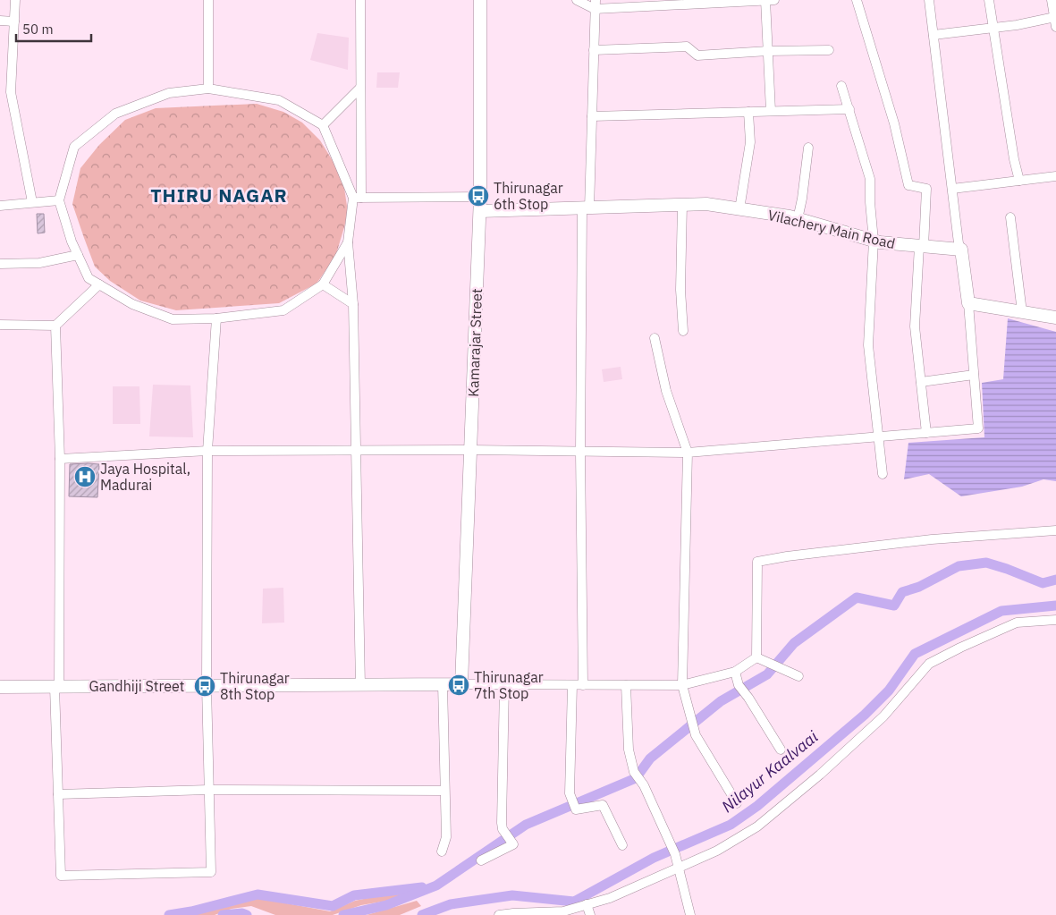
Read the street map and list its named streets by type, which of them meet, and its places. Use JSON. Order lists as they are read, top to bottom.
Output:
{
  "streets": {
    "main road": ["Vilachery Main Road", "Kamarajar Street", "Gandhiji Street"]
  },
  "crossings": [
    ["Vilachery Main Road", "Kamarajar Street"],
    ["Kamarajar Street", "Gandhiji Street"]
  ],
  "districts": ["THIRU NAGAR"],
  "water": ["Nilayur Kaalvaai"],
  "places": {
    "bus stop": ["Thirunagar 6th Stop", "Thirunagar 7th Stop", "Thirunagar 8th Stop"],
    "hospital": ["Jaya Hospital, Madurai"]
  },
  "scale_bar": "50 m"
}
